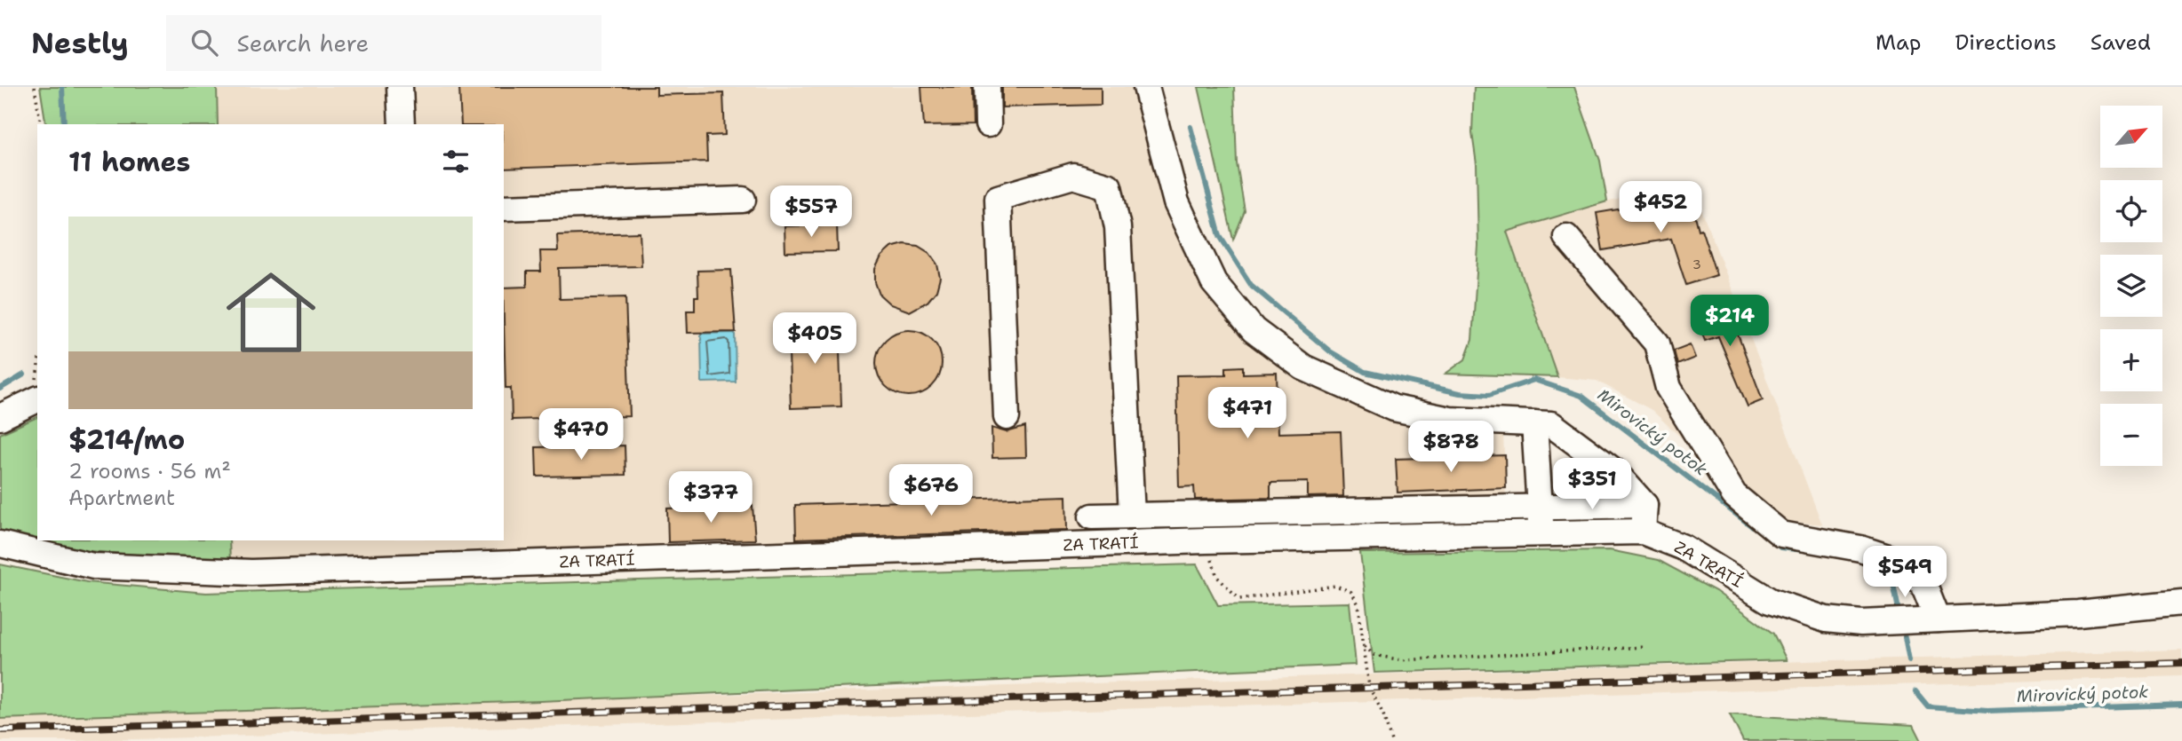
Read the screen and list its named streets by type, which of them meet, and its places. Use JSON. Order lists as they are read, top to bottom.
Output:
{
  "streets": {
    "street": ["ZA TRATÍ"]
  },
  "water": ["Mirovický potok"],
  "house_numbers": ["3"],
  "north": "top right",
  "page": {
    "header": "Nestly",
    "search": "Search here",
    "nav": ["Map", "Directions", "Saved"],
    "map_buttons": ["+", "−"],
    "heading": "11 homes",
    "price": [
      "$452",
      "$557",
      "$214",
      "$405",
      "$471",
      "$470",
      "$878",
      "$351",
      "$676",
      "$377",
      "$549"
    ],
    "list": [
      {
        "name": "$214/mo",
        "note": "2 rooms · 56 m² · Apartment"
      }
    ]
  }
}
